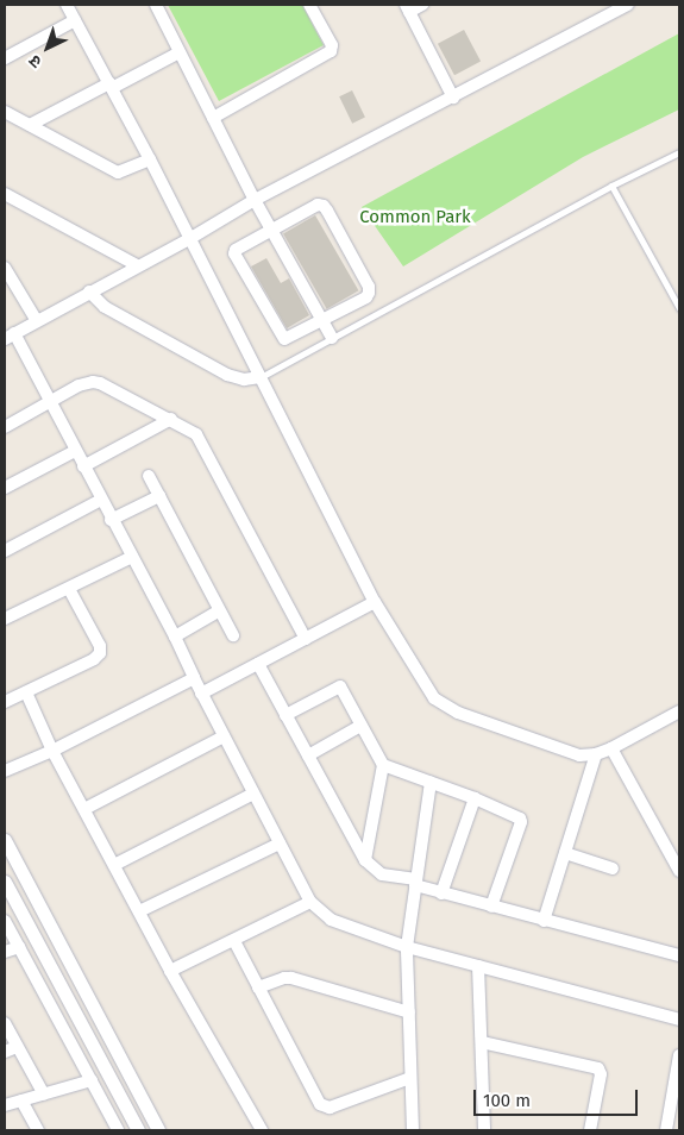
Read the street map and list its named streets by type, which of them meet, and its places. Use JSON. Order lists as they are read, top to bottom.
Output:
{
  "parks": ["Common Park"],
  "scale_bar": "100 m",
  "north": "bottom left"
}
